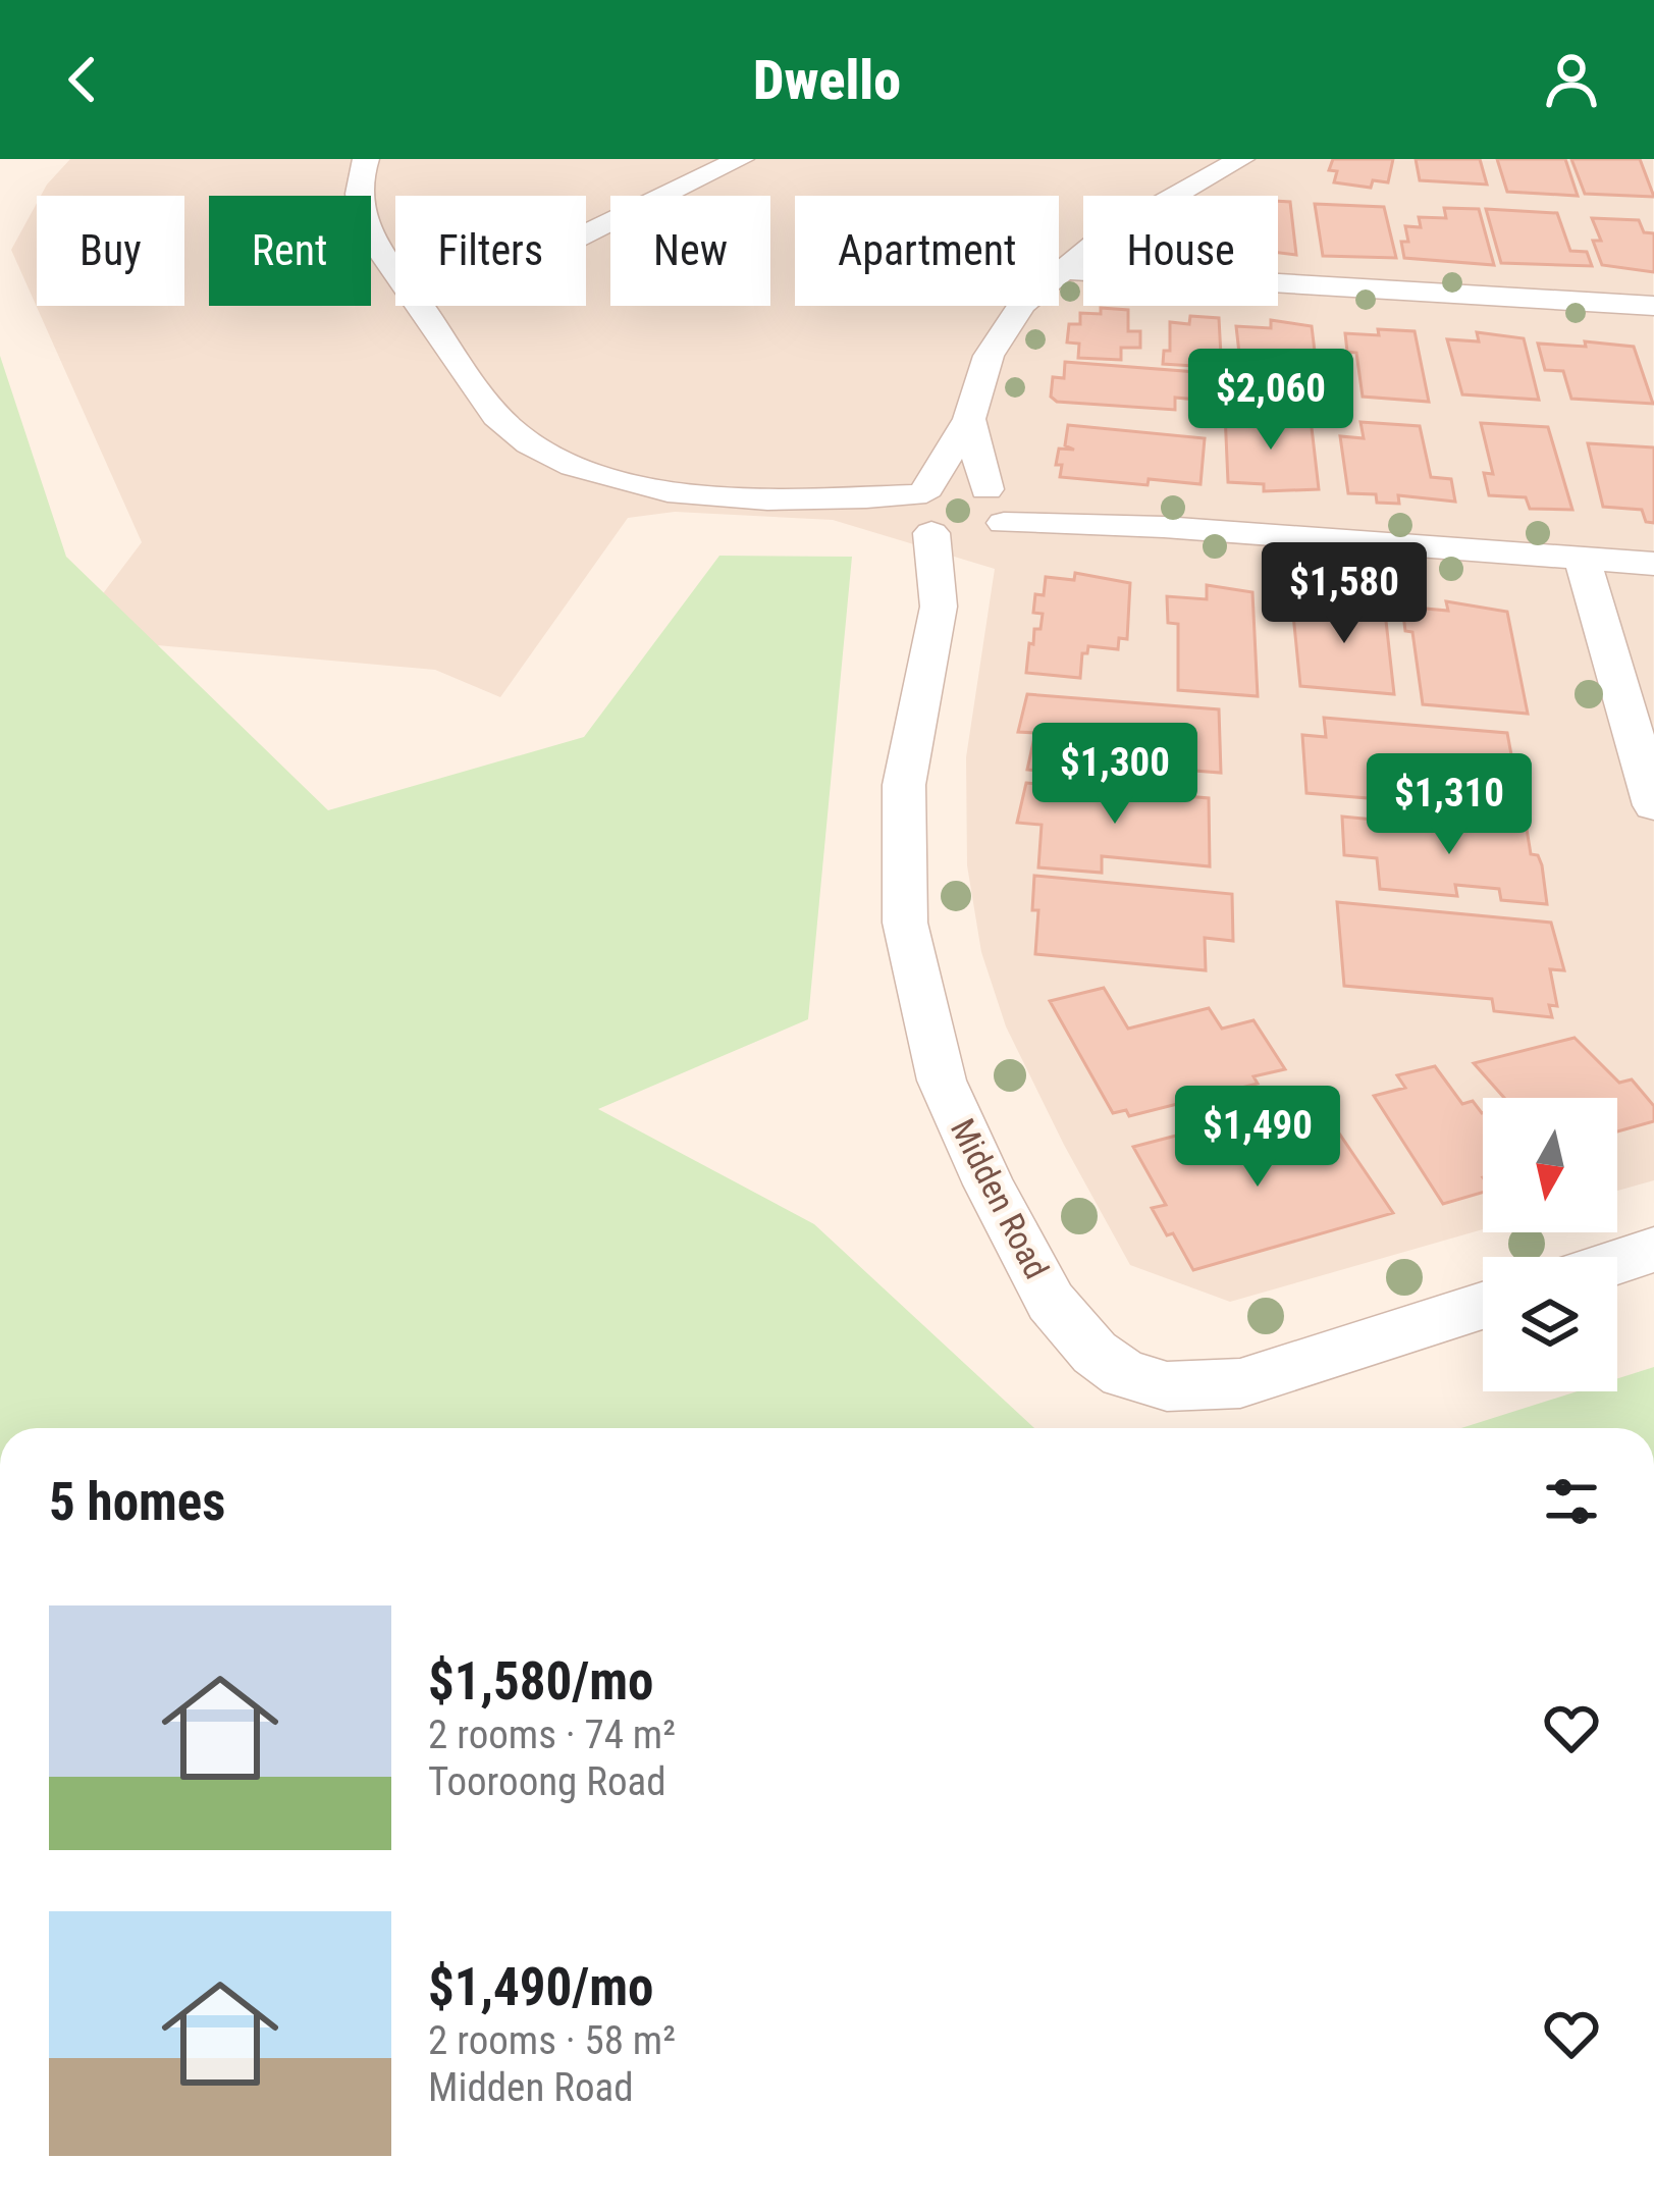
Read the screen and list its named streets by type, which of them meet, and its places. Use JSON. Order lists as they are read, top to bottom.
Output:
{
  "streets": {
    "street": ["Midden Road"]
  },
  "north": "bottom",
  "page": {
    "header": "Dwello",
    "chip": [
      "Buy",
      "Rent",
      "Filters",
      "New",
      "Apartment",
      "House"
    ],
    "price": [
      "$2,060",
      "$1,580",
      "$1,300",
      "$1,310",
      "$1,490"
    ],
    "heading": "5 homes",
    "list": [
      {
        "name": "$1,580/mo",
        "note": "2 rooms · 74 m² · Tooroong Road"
      },
      {
        "name": "$1,490/mo",
        "note": "2 rooms · 58 m² · Midden Road"
      }
    ]
  }
}
